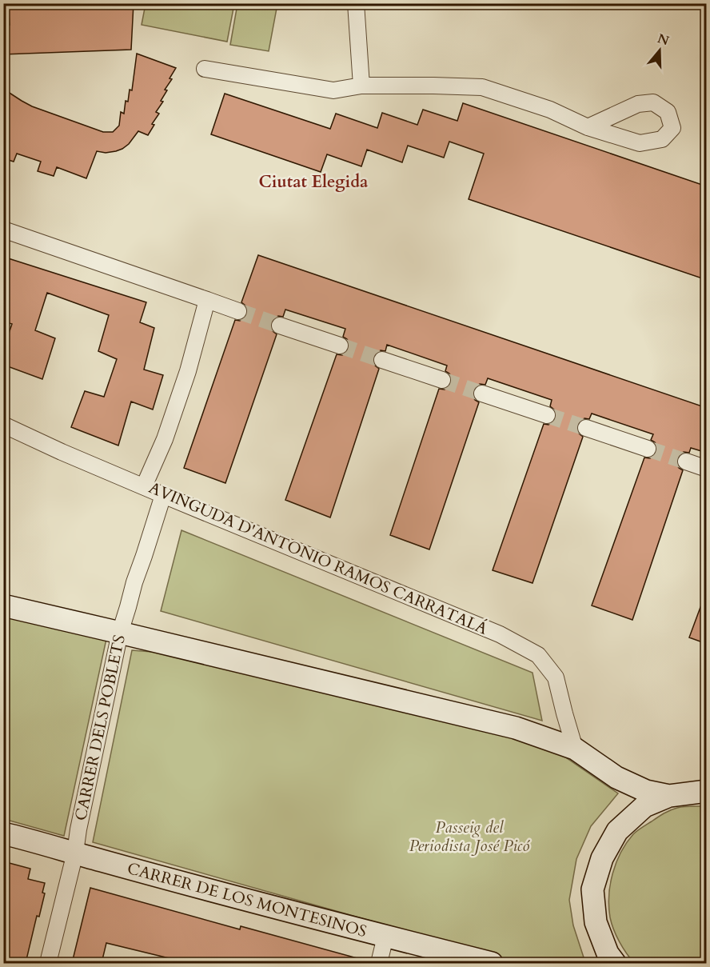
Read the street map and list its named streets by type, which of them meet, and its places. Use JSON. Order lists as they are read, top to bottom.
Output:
{
  "streets": {
    "main road": ["CARRER DE LOS MONTESINOS"],
    "street": ["AVINGUDA D'ANTONIO RAMOS CARRATALÁ", "CARRER DELS POBLETS"]
  },
  "crossings": [
    ["AVINGUDA D'ANTONIO RAMOS CARRATALÁ", "CARRER DELS POBLETS"],
    ["CARRER DELS POBLETS", "CARRER DE LOS MONTESINOS"]
  ],
  "districts": ["Ciutat Elegida"],
  "parks": ["Passeig del Periodista José Picó"],
  "north": "top"
}
